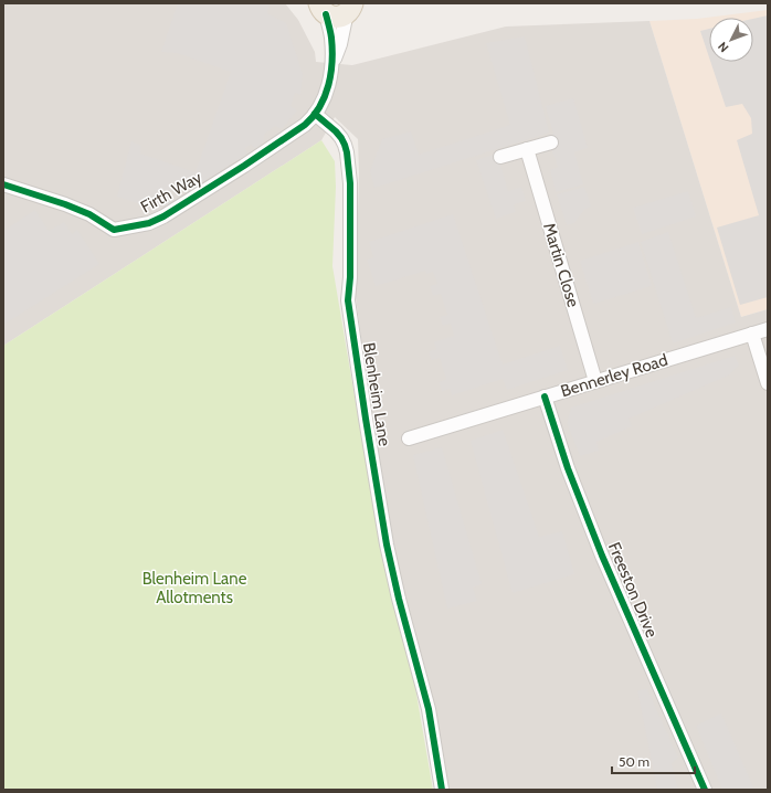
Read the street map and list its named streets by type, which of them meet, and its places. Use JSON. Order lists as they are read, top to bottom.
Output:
{
  "streets": {
    "street": [
      "Firth Way",
      "Martin Close",
      "Bennerley Road",
      "Blenheim Lane",
      "Freeston Drive"
    ]
  },
  "crossings": [
    ["Firth Way", "Blenheim Lane"],
    ["Martin Close", "Bennerley Road"],
    ["Bennerley Road", "Freeston Drive"]
  ],
  "parks": ["Blenheim Lane Allotments"],
  "scale_bar": "50 m",
  "north": "bottom left"
}
